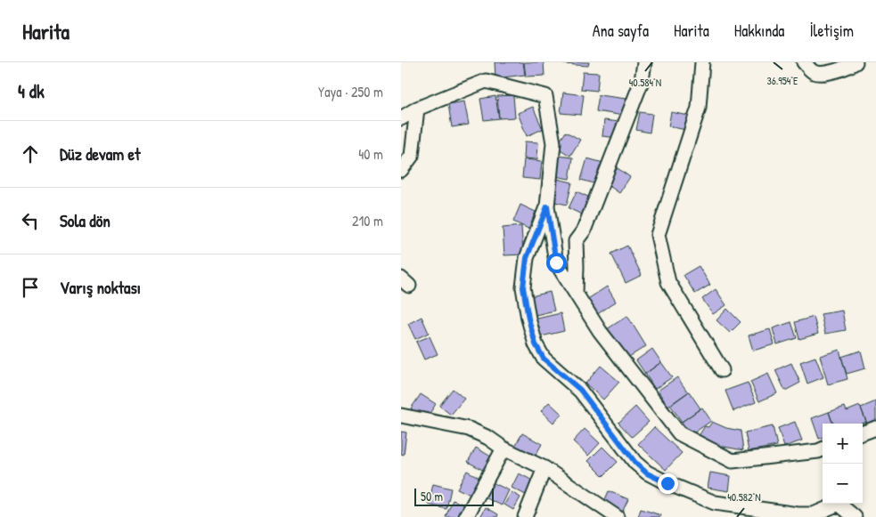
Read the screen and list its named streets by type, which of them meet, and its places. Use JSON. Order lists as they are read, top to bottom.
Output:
{
  "scale_bar": "50 m",
  "page": {
    "header": "Harita",
    "nav": [
      "Ana sayfa",
      "Harita",
      "Hakkında",
      "İletişim"
    ],
    "heading": ["4 dk", "Yaya · 250 m"],
    "list": [
      ["Düz devam et", "40 m"],
      ["Sola dön", "210 m"],
      "Varış noktası"
    ],
    "map_buttons": ["+", "−"],
    "scale": "50 m"
  },
  "coordinates": ["36.954°E", "40.584°N", "40.582°N"]
}
